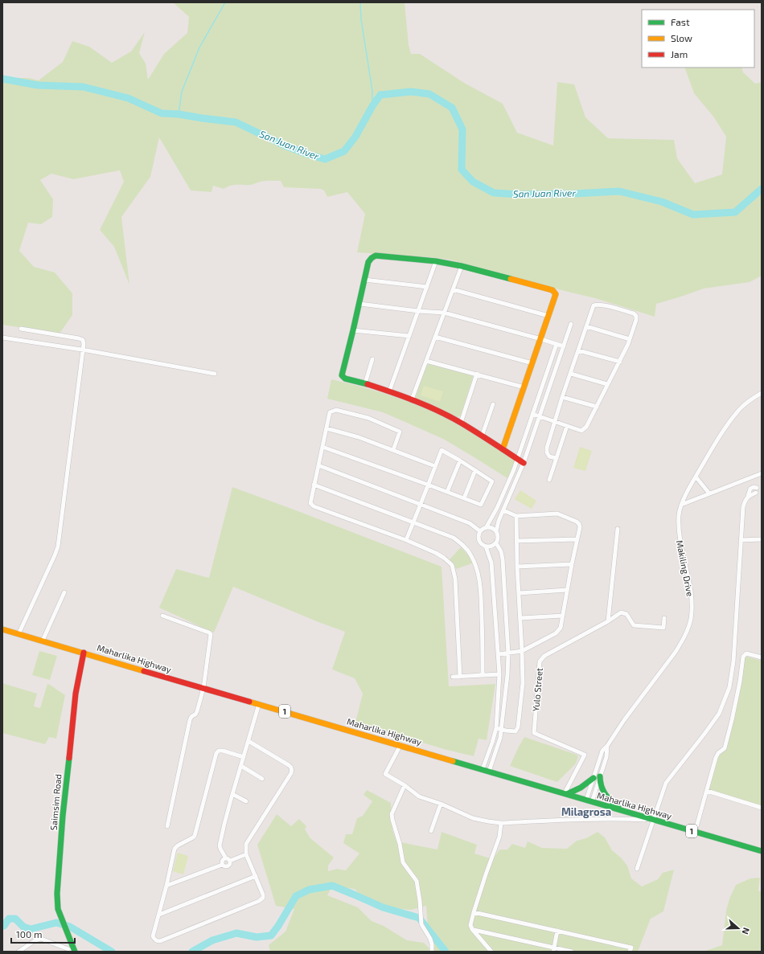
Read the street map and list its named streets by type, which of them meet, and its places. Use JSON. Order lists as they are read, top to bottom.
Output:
{
  "streets": {
    "main road": ["Maharlika Highway", "1", "Saimsim Road"],
    "street": ["Makiling Drive", "Yulo Street"]
  },
  "crossings": [
    ["Makiling Drive", "Maharlika Highway"],
    ["Maharlika Highway", "Yulo Street"],
    ["Maharlika Highway", "Saimsim Road"]
  ],
  "districts": ["Milagrosa"],
  "water": ["San Juan River"],
  "legend": ["Fast", "Slow", "Jam"],
  "scale_bar": "100 m",
  "north": "right"
}
